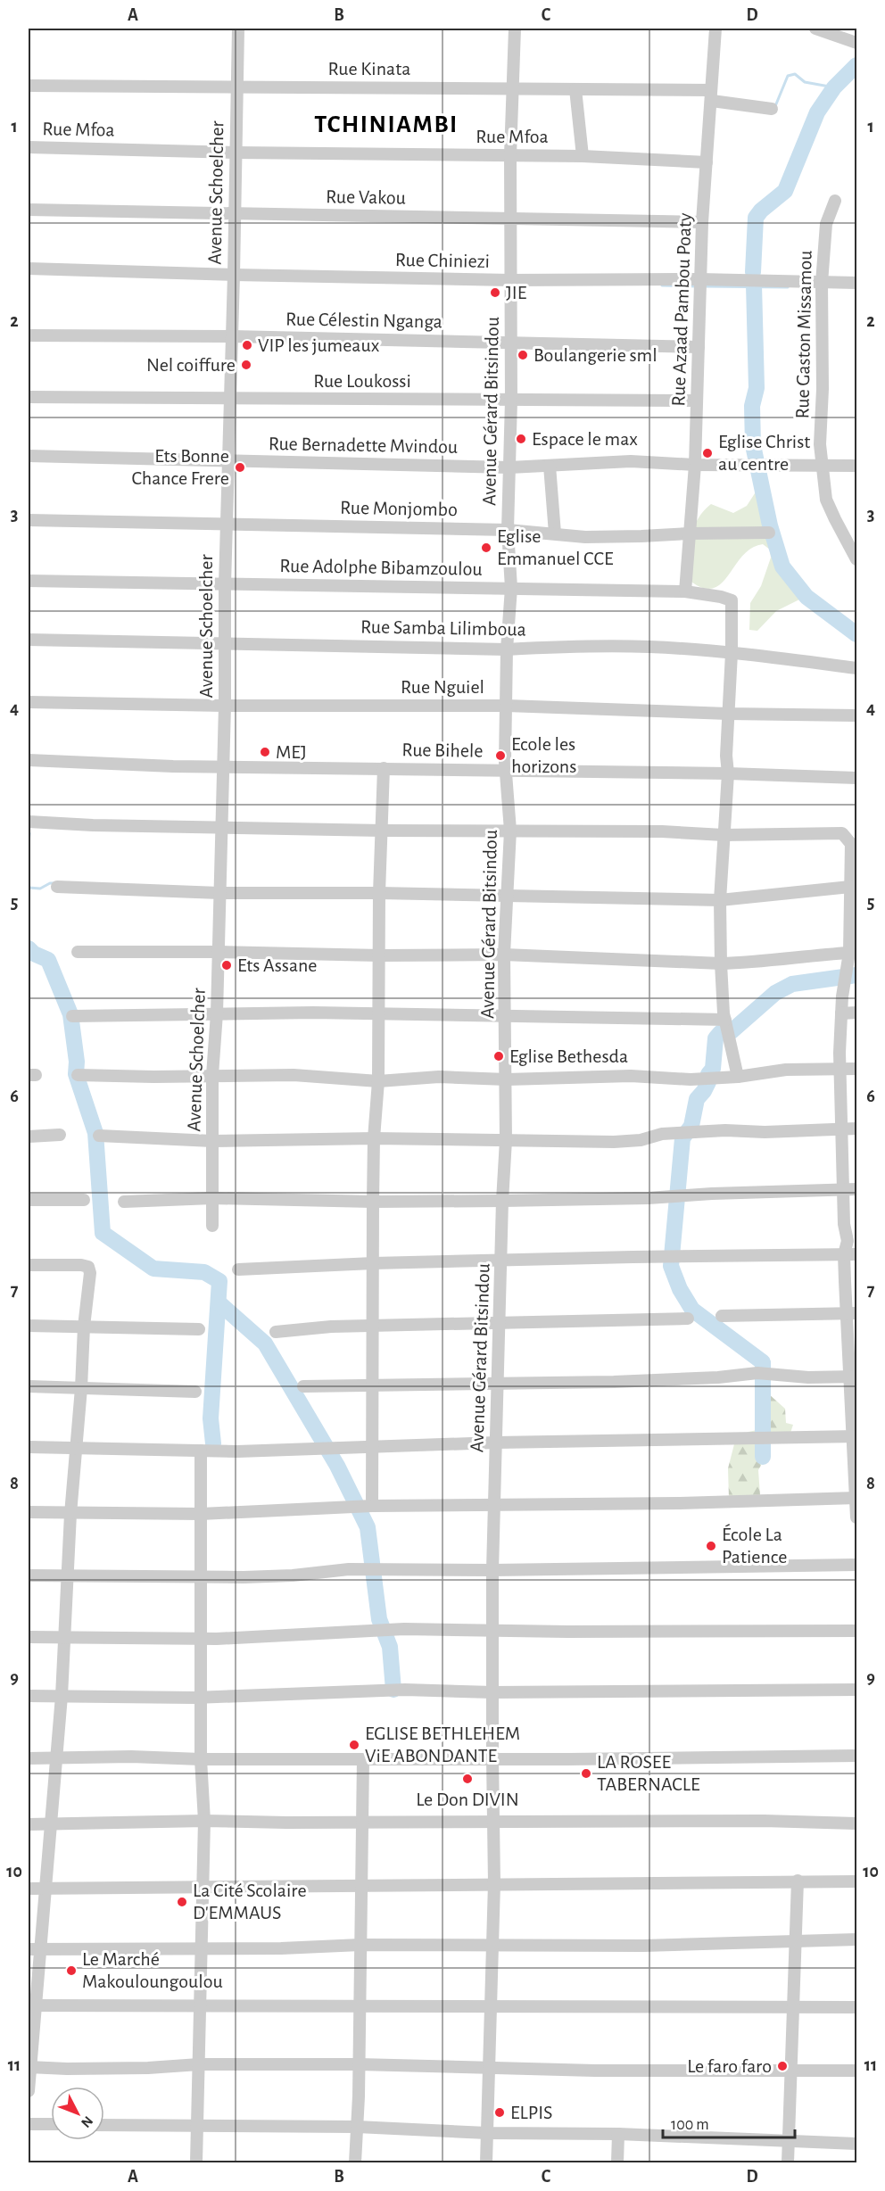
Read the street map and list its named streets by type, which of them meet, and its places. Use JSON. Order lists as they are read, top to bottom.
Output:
{
  "streets": {
    "street": [
      "Rue Kinata",
      "Rue Mfoa",
      "Avenue Schoelcher",
      "Rue Vakou",
      "Rue Chiniezi",
      "Rue Azaad Pambou Poaty",
      "Rue Célestin Nganga",
      "Rue Gaston Missamou",
      "Rue Loukossi",
      "Avenue Gérard Bitsindou",
      "Rue Bernadette Mvindou",
      "Rue Monjombo",
      "Rue Adolphe Bibamzoulou",
      "Rue Samba Lilimboua",
      "Rue Nguiel",
      "Rue Bihele"
    ]
  },
  "crossings": [
    ["Rue Kinata", "Avenue Schoelcher"],
    ["Rue Kinata", "Rue Azaad Pambou Poaty"],
    ["Rue Kinata", "Avenue Gérard Bitsindou"],
    ["Rue Mfoa", "Avenue Schoelcher"],
    ["Rue Mfoa", "Rue Azaad Pambou Poaty"],
    ["Rue Mfoa", "Avenue Gérard Bitsindou"],
    ["Avenue Schoelcher", "Rue Vakou"],
    ["Avenue Schoelcher", "Rue Chiniezi"],
    ["Avenue Schoelcher", "Rue Célestin Nganga"],
    ["Avenue Schoelcher", "Rue Loukossi"],
    ["Avenue Schoelcher", "Rue Bernadette Mvindou"],
    ["Avenue Schoelcher", "Rue Monjombo"],
    ["Avenue Schoelcher", "Rue Adolphe Bibamzoulou"],
    ["Avenue Schoelcher", "Rue Samba Lilimboua"],
    ["Avenue Schoelcher", "Rue Nguiel"],
    ["Avenue Schoelcher", "Rue Bihele"],
    ["Rue Vakou", "Rue Azaad Pambou Poaty"],
    ["Rue Vakou", "Avenue Gérard Bitsindou"],
    ["Rue Chiniezi", "Rue Azaad Pambou Poaty"],
    ["Rue Chiniezi", "Rue Gaston Missamou"],
    ["Rue Chiniezi", "Avenue Gérard Bitsindou"],
    ["Rue Azaad Pambou Poaty", "Rue Célestin Nganga"],
    ["Rue Azaad Pambou Poaty", "Rue Loukossi"],
    ["Rue Azaad Pambou Poaty", "Rue Bernadette Mvindou"],
    ["Rue Azaad Pambou Poaty", "Rue Monjombo"],
    ["Rue Azaad Pambou Poaty", "Rue Adolphe Bibamzoulou"],
    ["Rue Célestin Nganga", "Avenue Gérard Bitsindou"],
    ["Rue Gaston Missamou", "Rue Bernadette Mvindou"],
    ["Rue Loukossi", "Avenue Gérard Bitsindou"],
    ["Avenue Gérard Bitsindou", "Rue Bernadette Mvindou"],
    ["Avenue Gérard Bitsindou", "Rue Monjombo"],
    ["Avenue Gérard Bitsindou", "Rue Adolphe Bibamzoulou"],
    ["Avenue Gérard Bitsindou", "Rue Samba Lilimboua"],
    ["Avenue Gérard Bitsindou", "Rue Nguiel"],
    ["Avenue Gérard Bitsindou", "Rue Bihele"],
    ["Rue Adolphe Bibamzoulou", "Rue Samba Lilimboua"]
  ],
  "districts": ["TCHINIAMBI"],
  "places": [
    "JIE",
    "VIP les jumeaux",
    "Boulangerie sml",
    "Nel coiffure",
    "Espace le max",
    "Eglise Christ au centre",
    "Ets Bonne Chance Frere",
    "Eglise Emmanuel CCE",
    "MEJ",
    "Ecole les horizons",
    "Ets Assane",
    "Eglise Bethesda",
    "École La Patience",
    "EGLISE BETHLEHEM ViE ABONDANTE",
    "LA ROSEE TABERNACLE",
    "Le Don DIVIN",
    "La Cité Scolaire D'EMMAUS",
    "Le Marché Makouloungoulou",
    "Le faro faro",
    "ELPIS"
  ],
  "scale_bar": "100 m",
  "north": "bottom right",
  "grid": {
    "columns": [
      "A",
      "B",
      "C",
      "D"
    ],
    "rows": [
      "1",
      "2",
      "3",
      "4",
      "5",
      "6",
      "7",
      "8",
      "9",
      "10",
      "11"
    ]
  }
}
